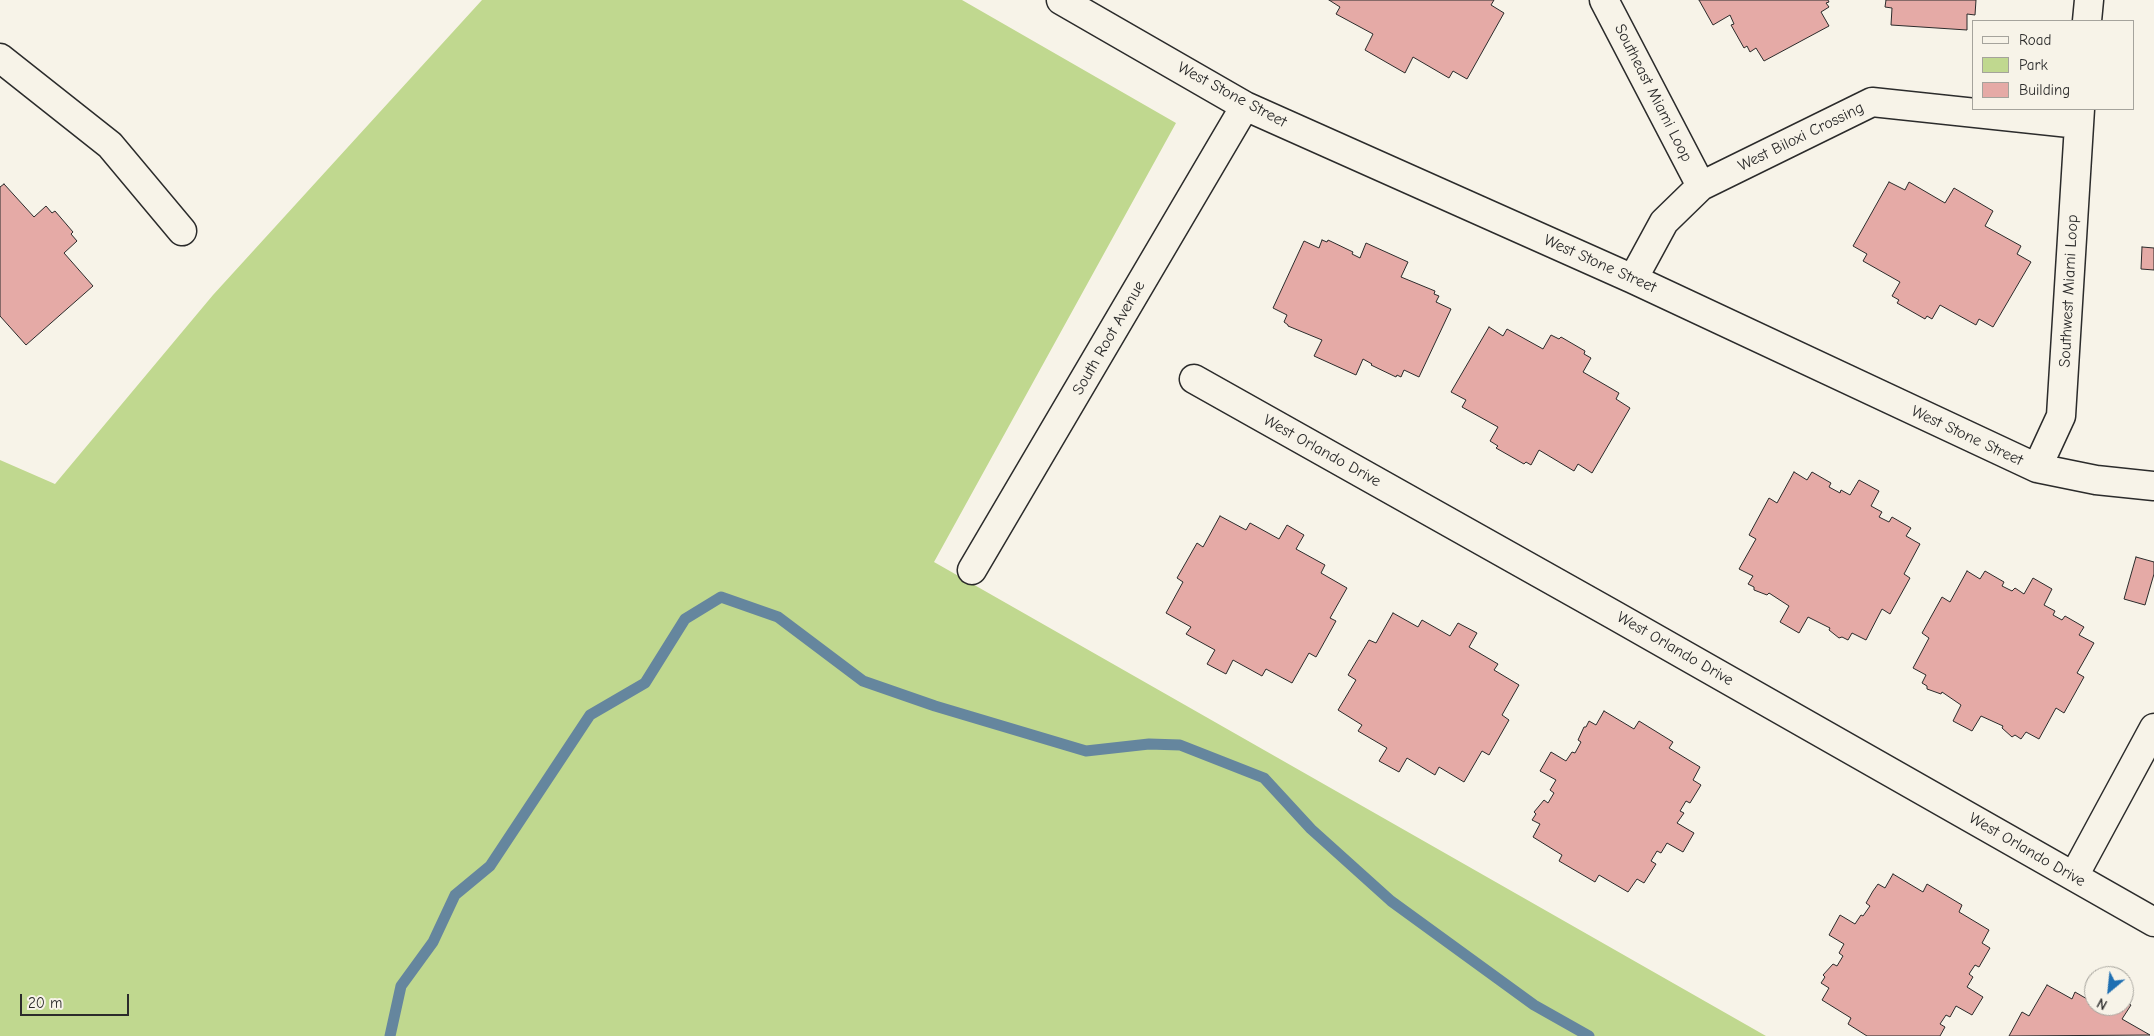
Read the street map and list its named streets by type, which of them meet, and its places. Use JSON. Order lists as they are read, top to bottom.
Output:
{
  "streets": {
    "street": [
      "Southeast Miami Loop",
      "West Stone Street",
      "West Biloxi Crossing",
      "Southwest Miami Loop",
      "South Root Avenue",
      "West Orlando Drive"
    ]
  },
  "crossings": [
    ["Southeast Miami Loop", "West Biloxi Crossing"],
    ["West Stone Street", "West Biloxi Crossing"],
    ["West Stone Street", "Southwest Miami Loop"],
    ["West Stone Street", "South Root Avenue"],
    ["West Biloxi Crossing", "Southwest Miami Loop"]
  ],
  "legend": ["Road", "Park", "Building"],
  "scale_bar": "20 m",
  "north": "bottom left"
}
